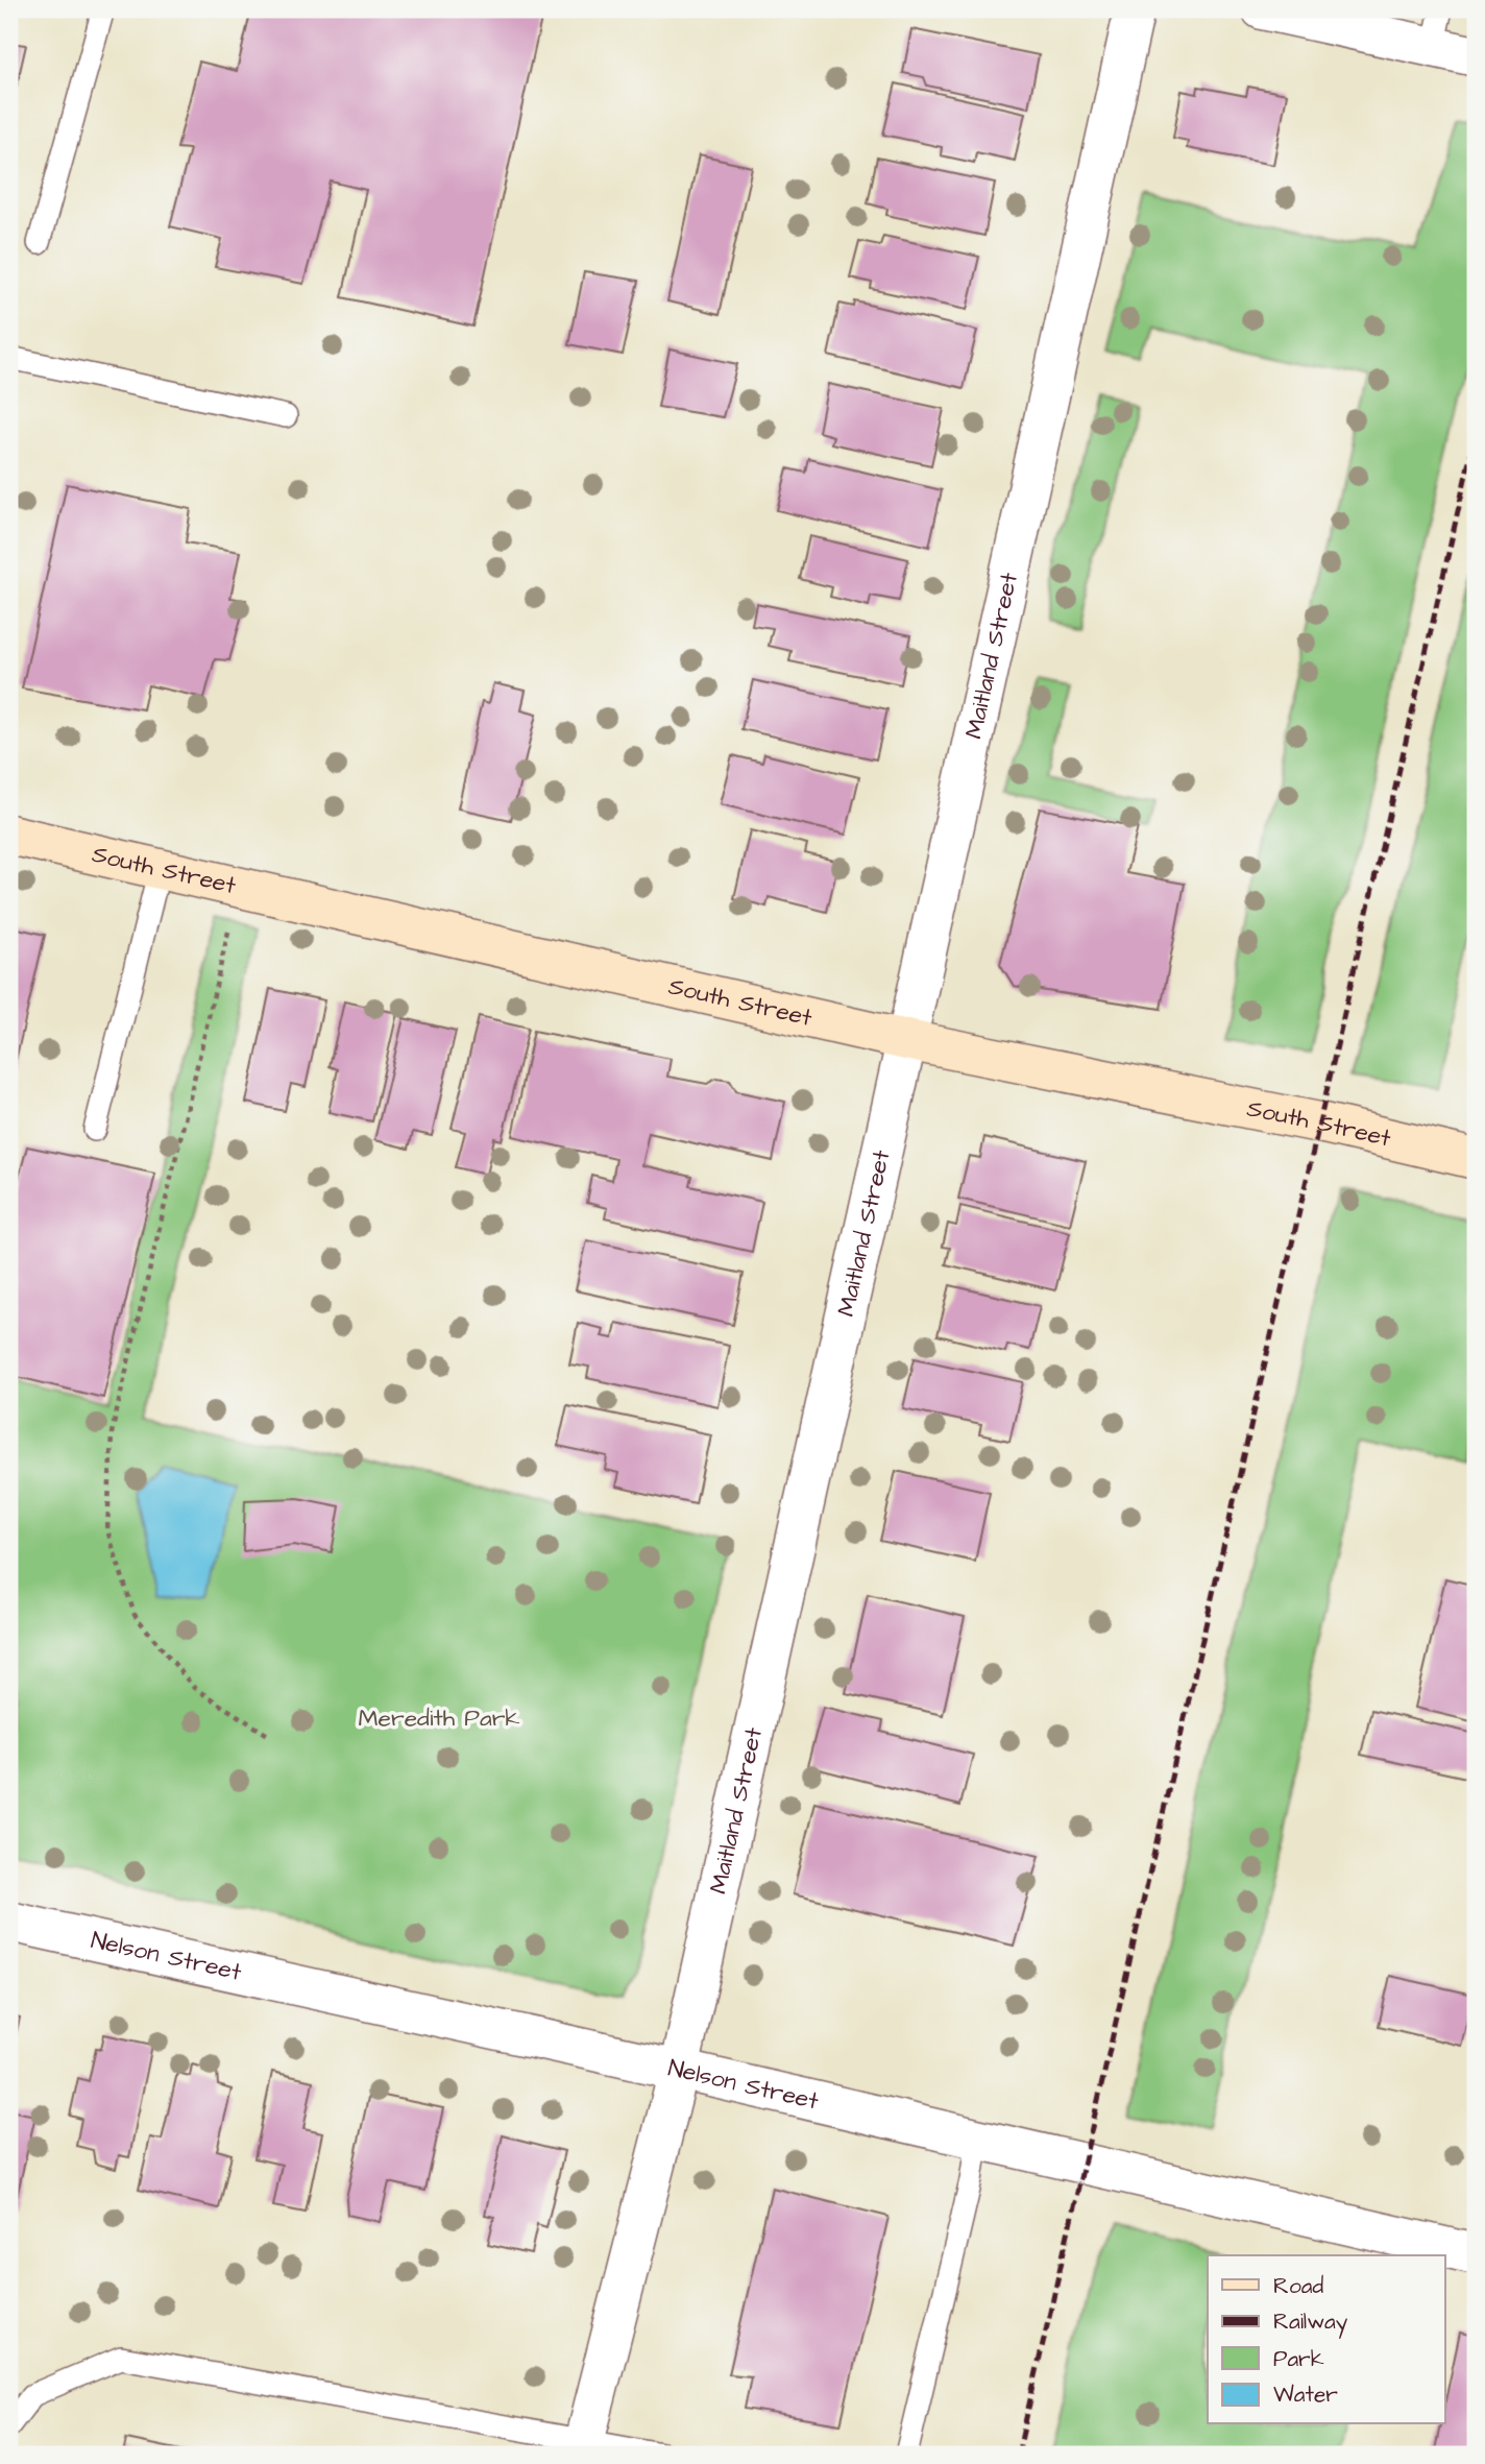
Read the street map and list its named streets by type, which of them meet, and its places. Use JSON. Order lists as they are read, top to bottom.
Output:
{
  "streets": {
    "street": ["Maitland Street", "South Street", "Nelson Street"]
  },
  "crossings": [
    ["Maitland Street", "South Street"],
    ["Maitland Street", "Nelson Street"]
  ],
  "parks": ["Meredith Park"],
  "legend": [
    "Road",
    "Railway",
    "Park",
    "Water"
  ]
}
